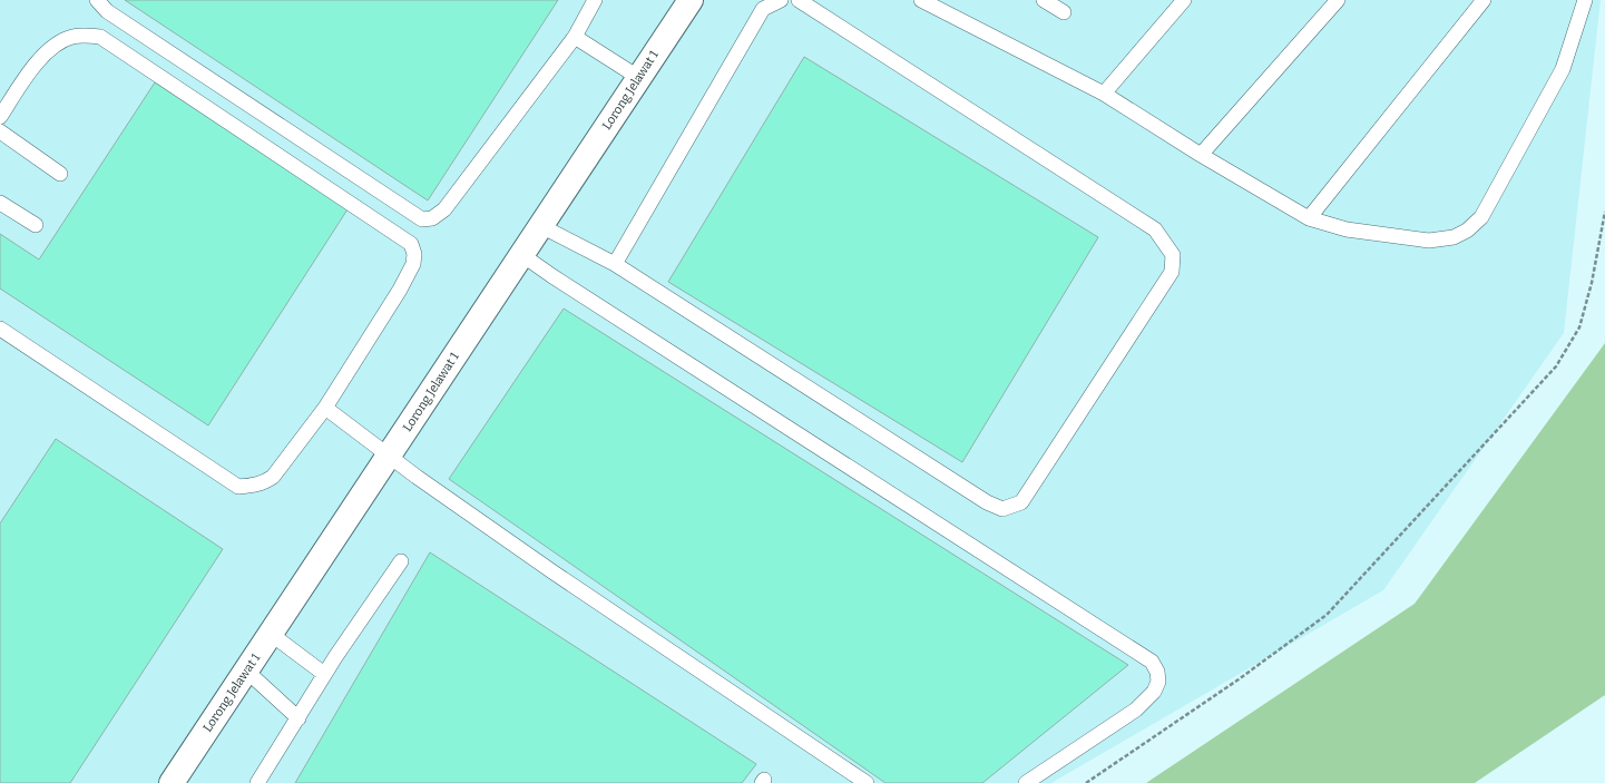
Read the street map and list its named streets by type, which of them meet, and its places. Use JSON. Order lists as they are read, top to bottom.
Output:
{
  "streets": {
    "street": ["Lorong Jelawat 1"]
  }
}
